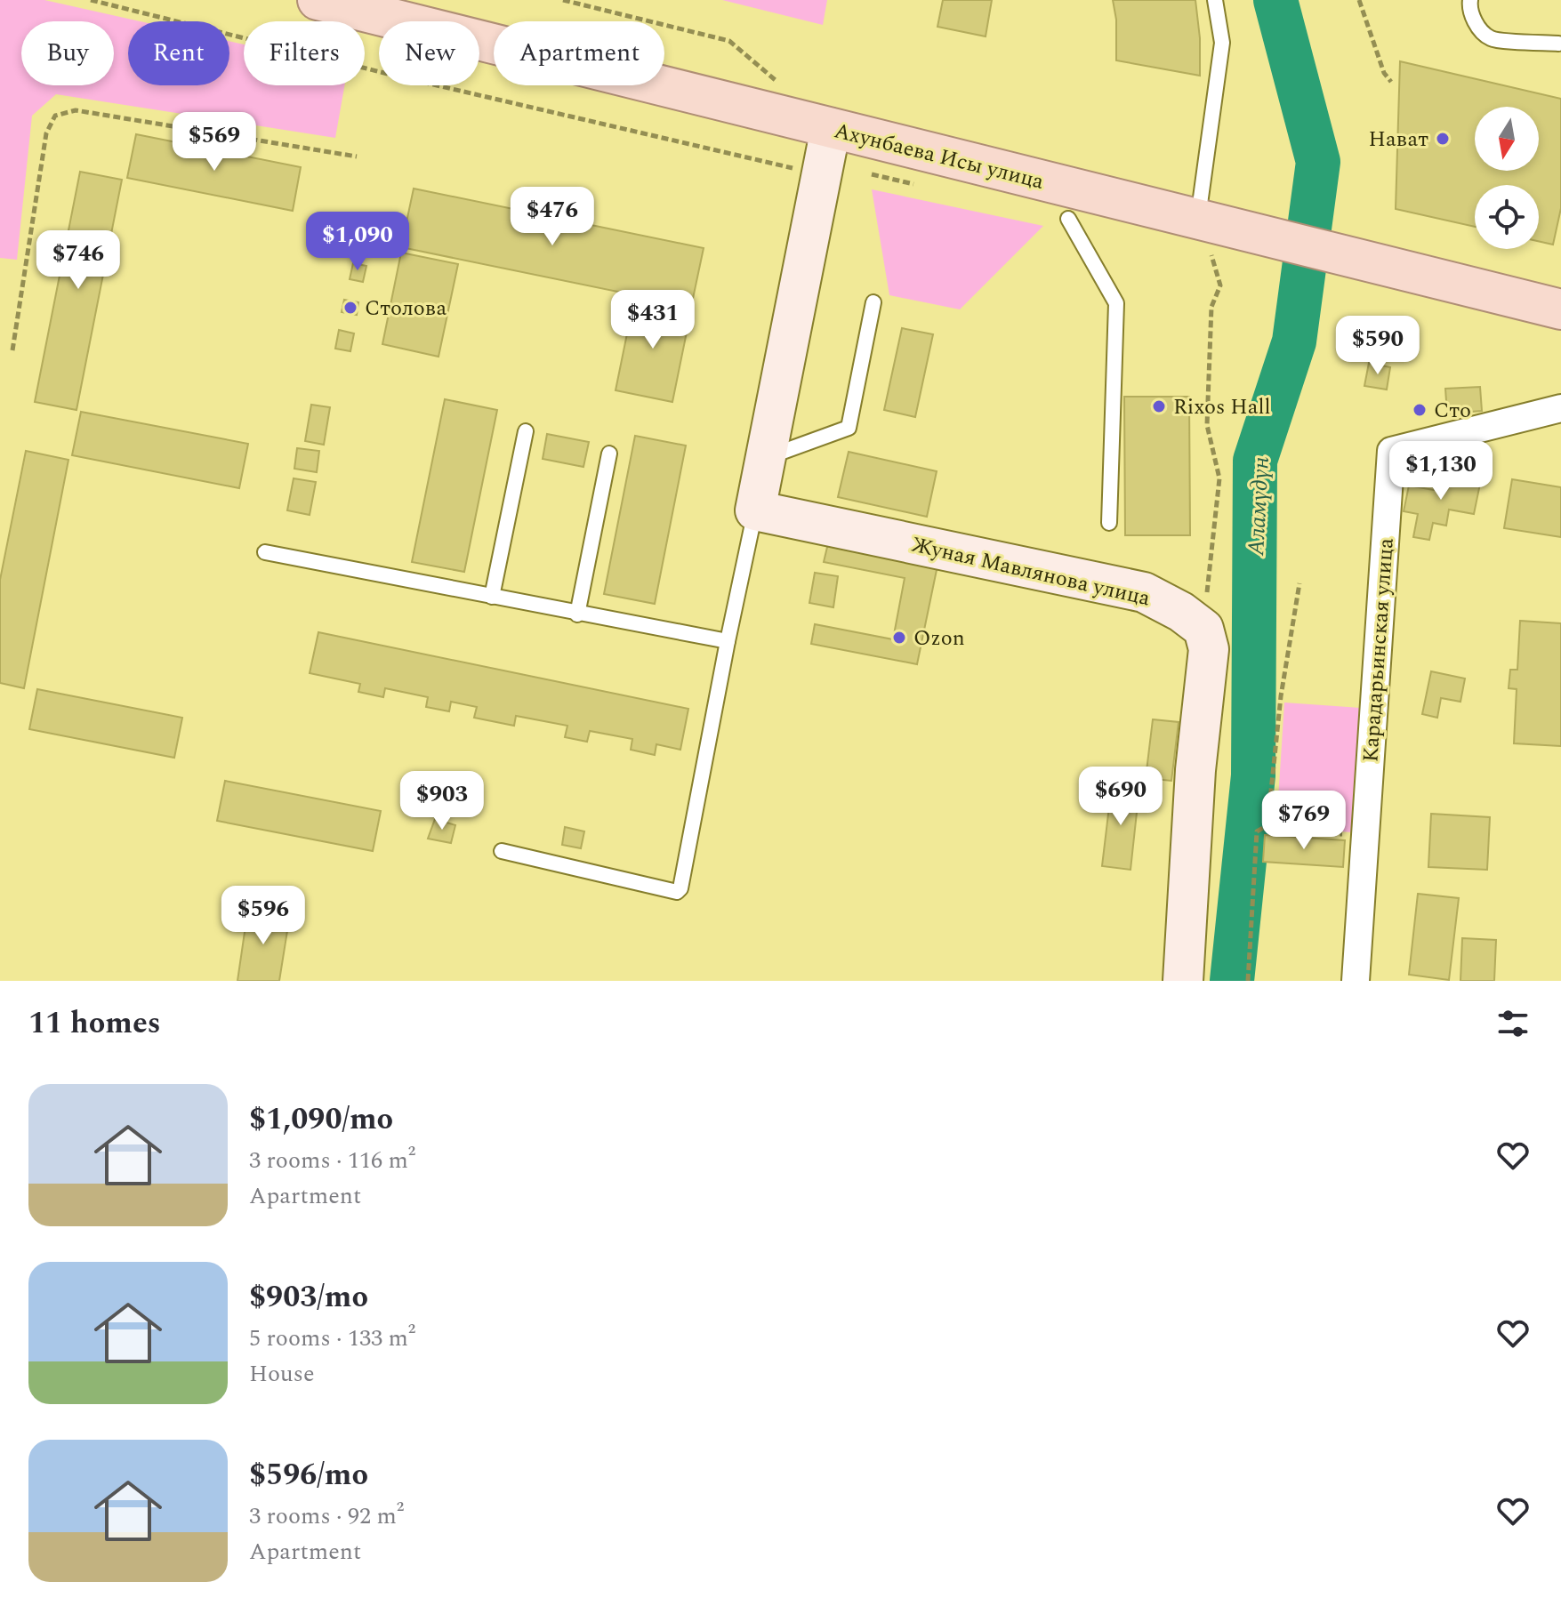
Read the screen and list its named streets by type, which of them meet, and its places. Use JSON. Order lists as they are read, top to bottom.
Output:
{
  "streets": {
    "main road": ["Ахунбаева Исы улица"],
    "street": ["Жуная Мавлянова улица", "Карадарьинская улица"]
  },
  "water": ["Аламүдүн"],
  "places": [
    "Нават",
    "Столова",
    "Rixos Hall",
    "Сто",
    "Ozon"
  ],
  "north": "bottom",
  "page": {
    "chip": [
      "Buy",
      "Rent",
      "Filters",
      "New",
      "Apartment"
    ],
    "price": [
      "$569",
      "$476",
      "$1,090",
      "$746",
      "$431",
      "$590",
      "$1,130",
      "$690",
      "$903",
      "$769",
      "$596"
    ],
    "heading": "11 homes",
    "list": [
      {
        "name": "$1,090/mo",
        "note": "3 rooms · 116 m² · Apartment"
      },
      {
        "name": "$903/mo",
        "note": "5 rooms · 133 m² · House"
      },
      {
        "name": "$596/mo",
        "note": "3 rooms · 92 m² · Apartment"
      }
    ]
  }
}
